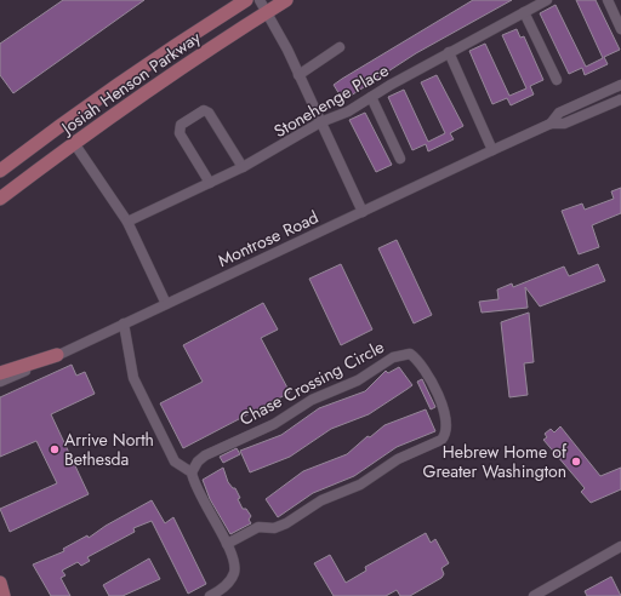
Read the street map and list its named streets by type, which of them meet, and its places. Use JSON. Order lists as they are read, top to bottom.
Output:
{
  "streets": {
    "main road": ["Josiah Henson Parkway"],
    "street": ["Stonehenge Place", "Montrose Road", "Chase Crossing Circle"]
  },
  "places": ["Arrive North Bethesda", "Hebrew Home of Greater Washington"]
}
